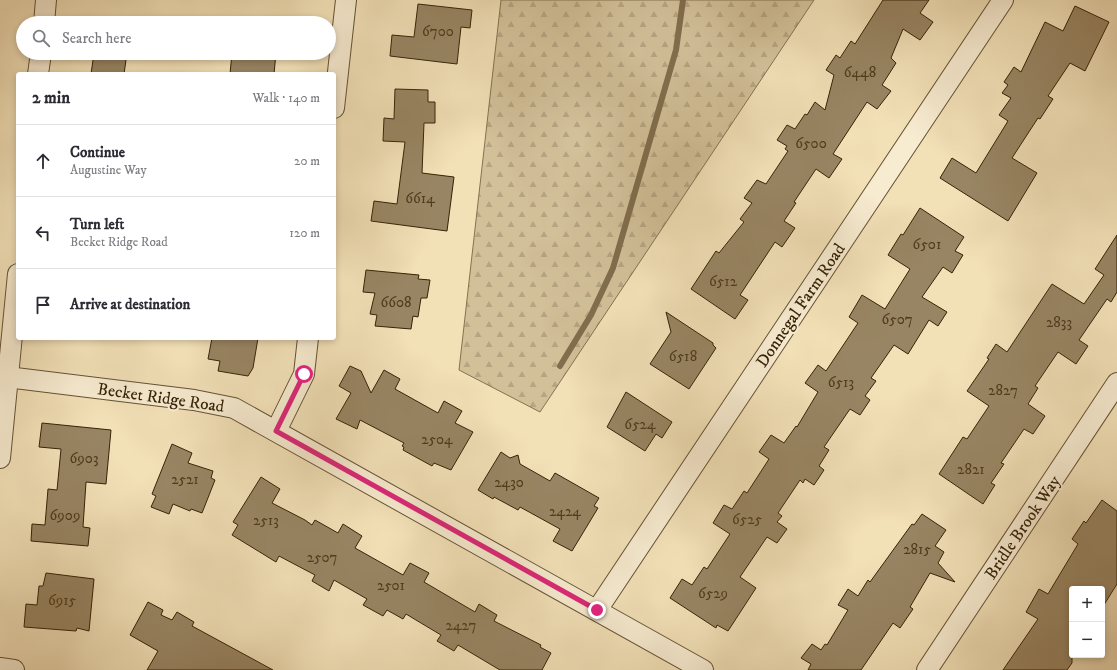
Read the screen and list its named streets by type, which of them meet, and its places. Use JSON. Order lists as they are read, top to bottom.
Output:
{
  "streets": {
    "street": ["Donnegal Farm Road", "Becket Ridge Road", "Bridle Brook Way"]
  },
  "crossings": [
    ["Donnegal Farm Road", "Becket Ridge Road"]
  ],
  "house_numbers": [
    "6700",
    "6448",
    "6500",
    "6614",
    "6501",
    "6512",
    "6608",
    "6507",
    "2833",
    "6518",
    "6513",
    "2827",
    "6524",
    "2504",
    "6903",
    "2821",
    "2521",
    "2430",
    "2424",
    "6909",
    "6525",
    "2513",
    "2815",
    "2507",
    "2501",
    "6529",
    "6915",
    "2427"
  ],
  "page": {
    "search": "Search here",
    "heading": ["2 min", "Walk · 140 m"],
    "list": [
      ["Continue", "Augustine Way", "20 m"],
      ["Turn left", "Becket Ridge Road", "120 m"],
      "Arrive at destination"
    ],
    "map_buttons": ["+", "−"]
  }
}
